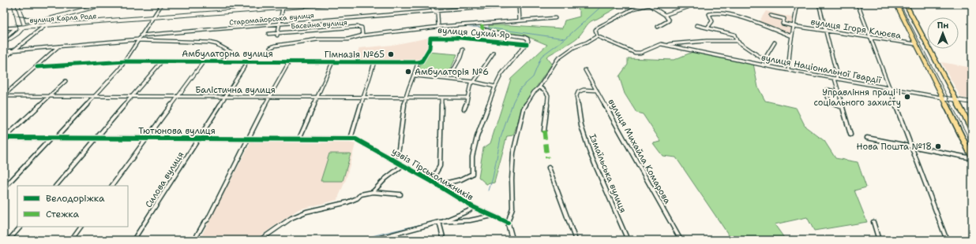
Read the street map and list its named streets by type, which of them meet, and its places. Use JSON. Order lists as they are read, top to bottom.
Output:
{
  "streets": {
    "street": [
      "вулиця Карла Роде",
      "Старомайорська вулиця",
      "Басейна вулиця",
      "вулиця Ігоря Клюєва",
      "вулиця Сухий Яр",
      "Амбулаторна вулиця",
      "вулиця Національної Гвардії",
      "Балістична вулиця",
      "Тютюнова вулиця",
      "вулиця Михайла Комарова",
      "Ізмаїльська вулиця",
      "узвіз Гірськолижників",
      "Силова вулиця"
    ]
  },
  "crossings": [
    ["вулиця Сухий Яр", "Амбулаторна вулиця"],
    ["Амбулаторна вулиця", "Силова вулиця"],
    ["Балістична вулиця", "Силова вулиця"],
    ["Тютюнова вулиця", "узвіз Гірськолижників"],
    ["Тютюнова вулиця", "Силова вулиця"],
    ["вулиця Михайла Комарова", "Ізмаїльська вулиця"]
  ],
  "places": [
    "Гімназія №65",
    "Амбулаторія №6",
    "Управління праці і соціального захисту",
    "Нова Пошта №18"
  ],
  "legend": ["Велодоріжка", "Стежка"],
  "north": "top"
}
